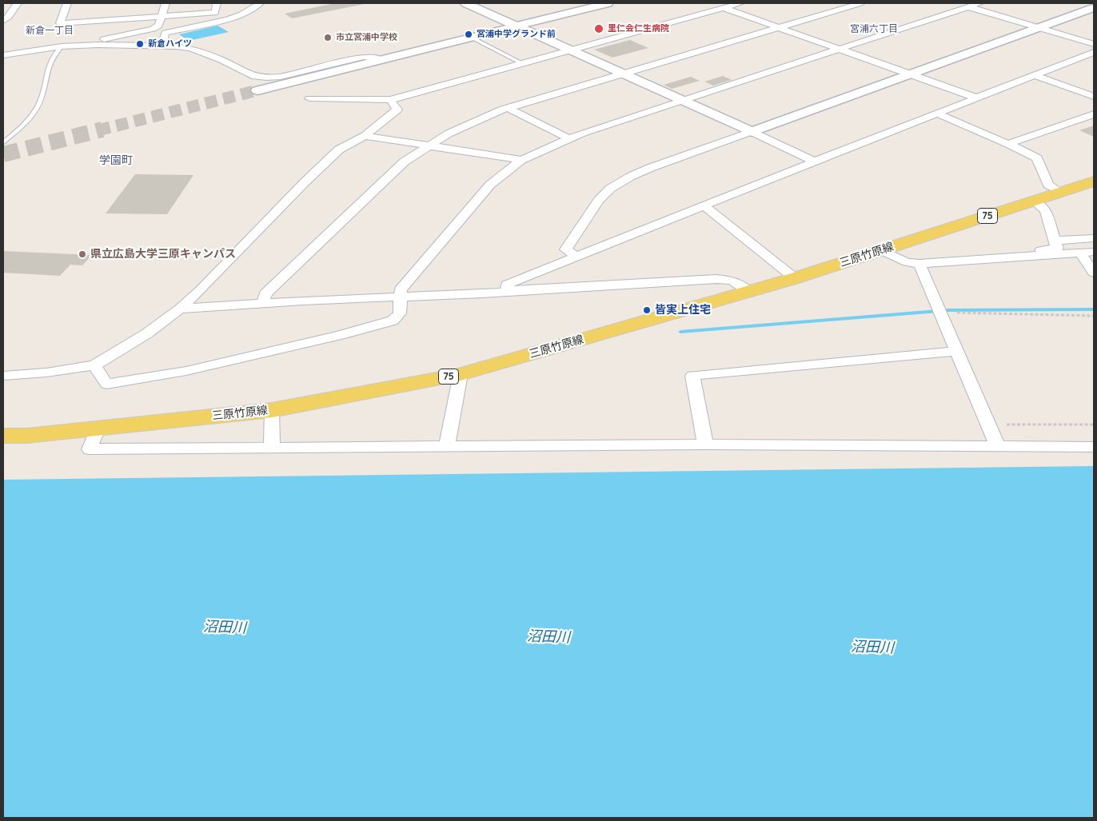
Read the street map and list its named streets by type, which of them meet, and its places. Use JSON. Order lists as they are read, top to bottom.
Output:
{
  "streets": {
    "main road": ["75", "三原竹原線"]
  },
  "districts": ["宮浦六丁目", "新倉一丁目", "学園町"],
  "water": ["沼田川"],
  "places": [
    "里仁会仁生病院",
    "宮浦中学グランド前",
    "市立宮浦中学校",
    "新倉ハイツ",
    "県立広島大学三原キャンパス",
    "皆実上住宅"
  ]
}
